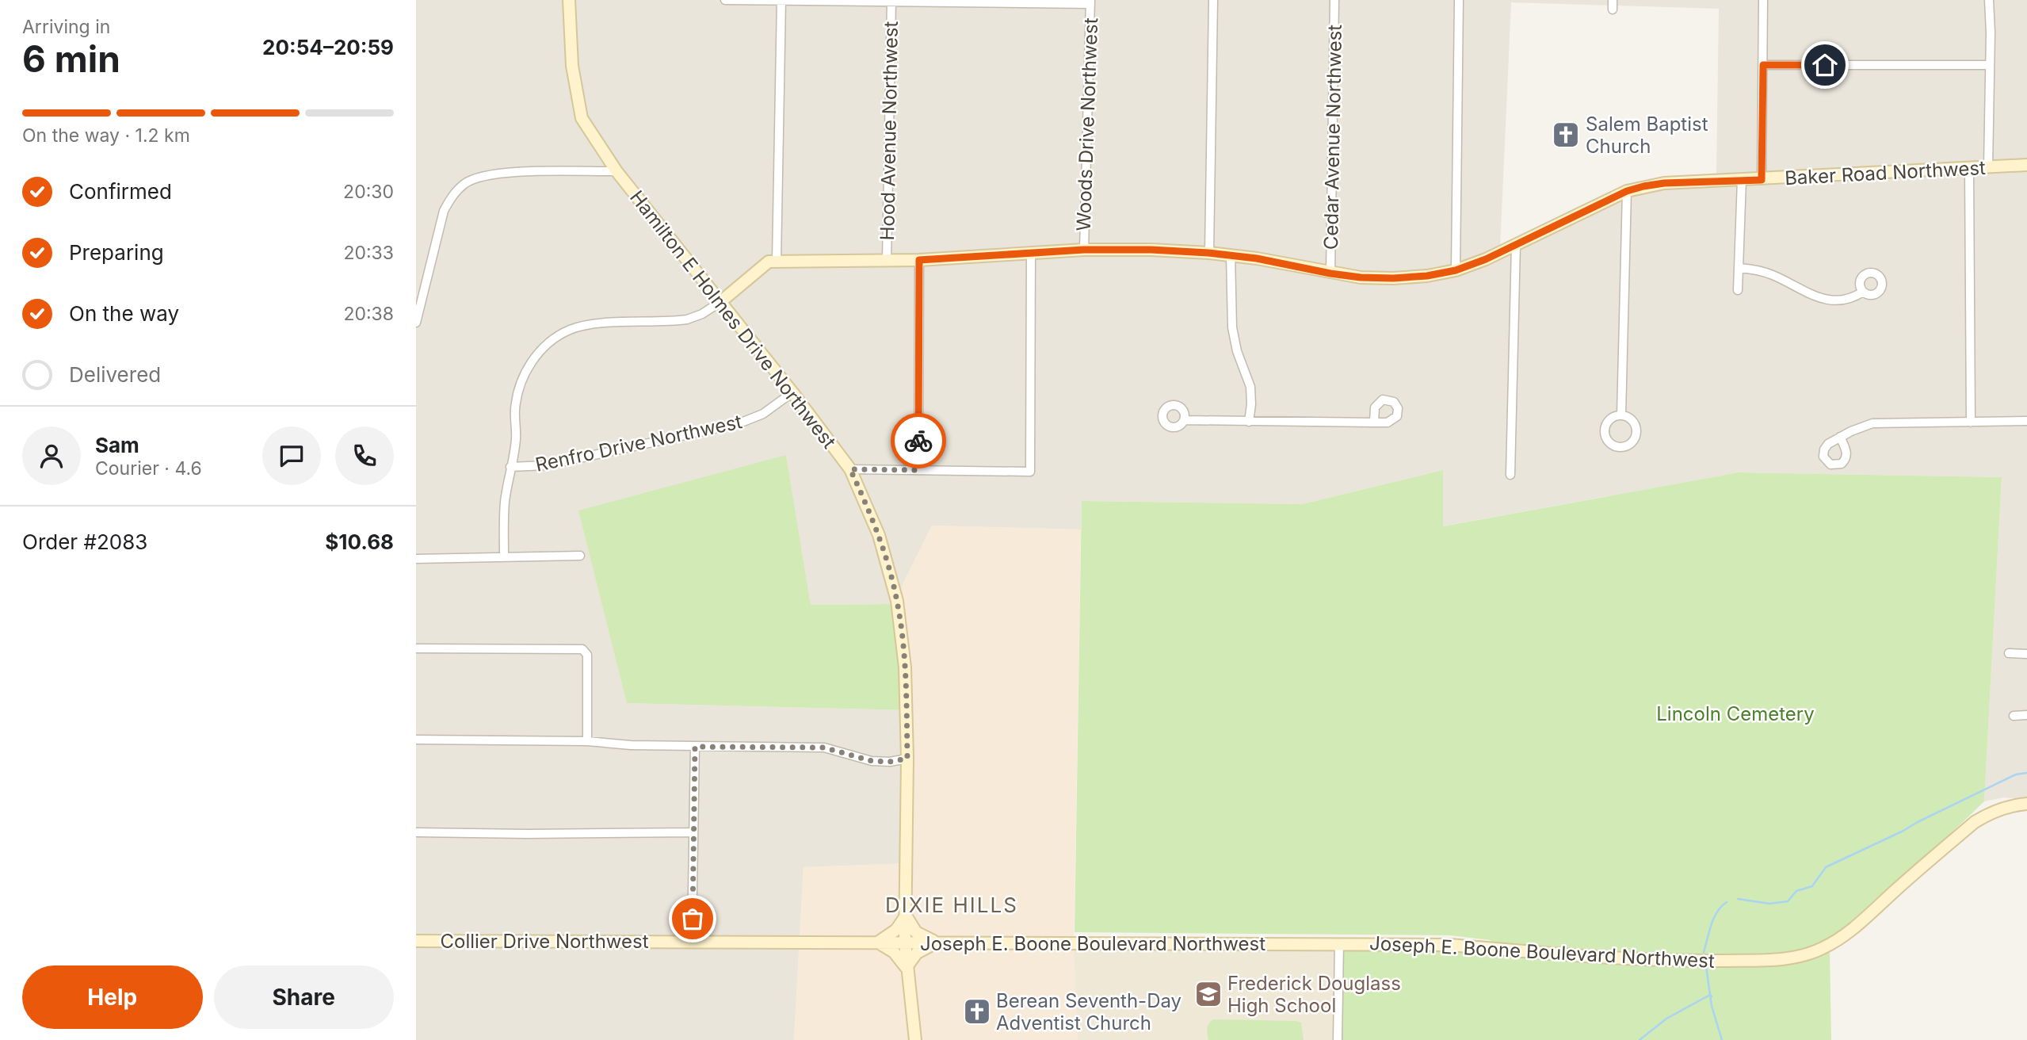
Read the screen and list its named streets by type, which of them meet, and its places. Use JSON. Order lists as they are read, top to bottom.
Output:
{
  "streets": {
    "main road": [
      "Baker Road Northwest",
      "Hamilton E Holmes Drive Northwest",
      "Collier Drive Northwest",
      "Joseph E. Boone Boulevard Northwest"
    ],
    "street": [
      "Woods Drive Northwest",
      "Hood Avenue Northwest",
      "Cedar Avenue Northwest",
      "Renfro Drive Northwest"
    ]
  },
  "crossings": [
    ["Woods Drive Northwest", "Baker Road Northwest"],
    ["Hood Avenue Northwest", "Baker Road Northwest"],
    ["Cedar Avenue Northwest", "Baker Road Northwest"],
    ["Baker Road Northwest", "Hamilton E Holmes Drive Northwest"],
    ["Baker Road Northwest", "Renfro Drive Northwest"],
    ["Hamilton E Holmes Drive Northwest", "Renfro Drive Northwest"],
    ["Hamilton E Holmes Drive Northwest", "Collier Drive Northwest"],
    ["Hamilton E Holmes Drive Northwest", "Joseph E. Boone Boulevard Northwest"],
    ["Collier Drive Northwest", "Joseph E. Boone Boulevard Northwest"]
  ],
  "districts": ["DIXIE HILLS"],
  "parks": ["Lincoln Cemetery"],
  "places": {
    "church": ["Salem Baptist Church", "Berean Seventh-Day Adventist Church"],
    "school or university": ["Frederick Douglass High School"]
  },
  "page": {
    "heading": ["6 min", "Arriving in", "20:54–20:59"],
    "panel": [
      "Sam",
      "Courier · 4.6",
      "Order #2083",
      "$10.68"
    ],
    "bar": "On the way · 1.2 km",
    "list": [
      ["Confirmed", "20:30"],
      ["Preparing", "20:33"],
      ["On the way", "20:38"],
      "Delivered"
    ],
    "buttons": ["Help", "Share"]
  }
}
